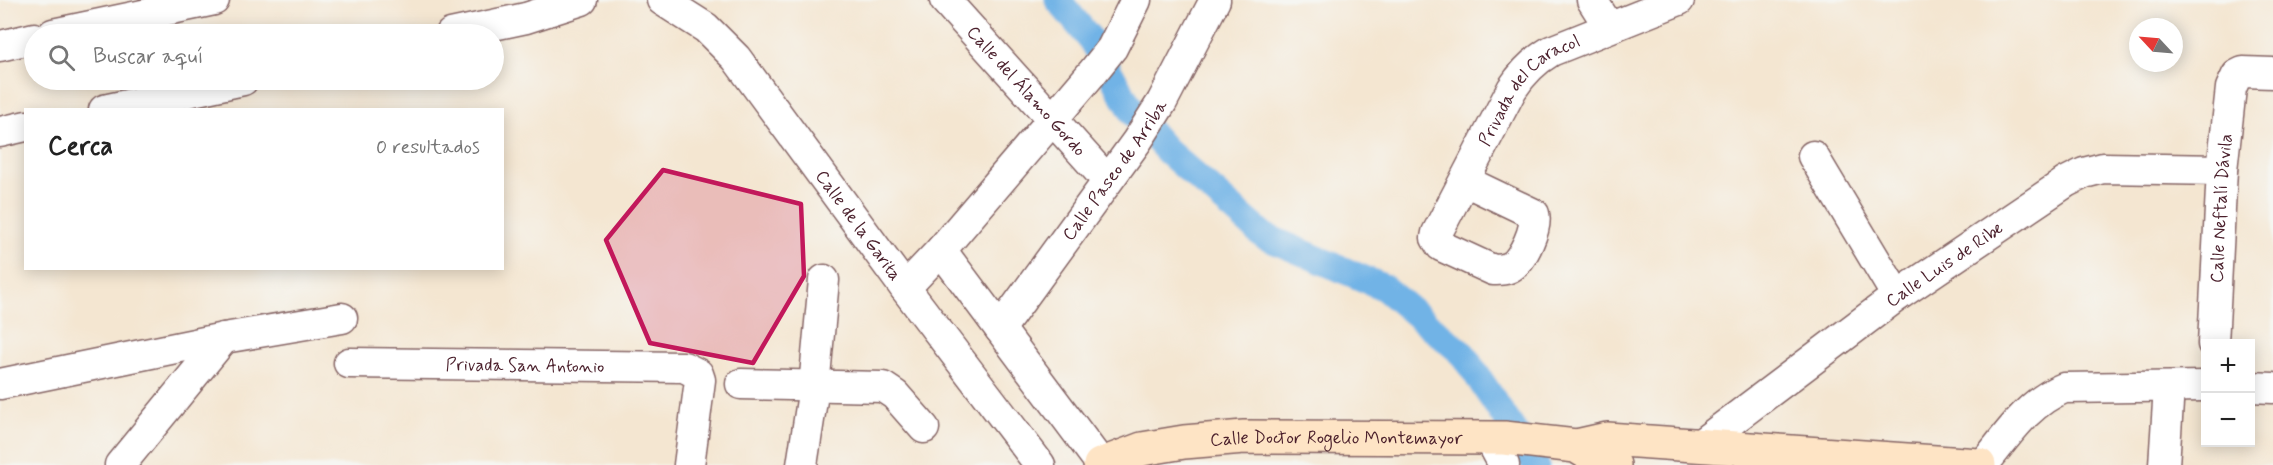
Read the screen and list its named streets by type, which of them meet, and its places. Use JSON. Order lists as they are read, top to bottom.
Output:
{
  "streets": {
    "street": [
      "Calle del Álamo Gordo",
      "Privada del Caracol",
      "Calle Paseo de Arriba",
      "Calle Neftalí Dávila",
      "Calle de la Garita",
      "Calle Luis de Ribe",
      "Privada San Antonio",
      "Calle Doctor Rogelio Montemayor"
    ]
  },
  "crossings": [
    ["Calle del Álamo Gordo", "Calle Paseo de Arriba"],
    ["Calle Neftalí Dávila", "Calle Luis de Ribe"],
    ["Calle Luis de Ribe", "Calle Doctor Rogelio Montemayor"]
  ],
  "north": "top left",
  "page": {
    "search": "Buscar aquí",
    "heading": ["Cerca", "0 resultados"],
    "map_buttons": ["+", "−"]
  }
}
